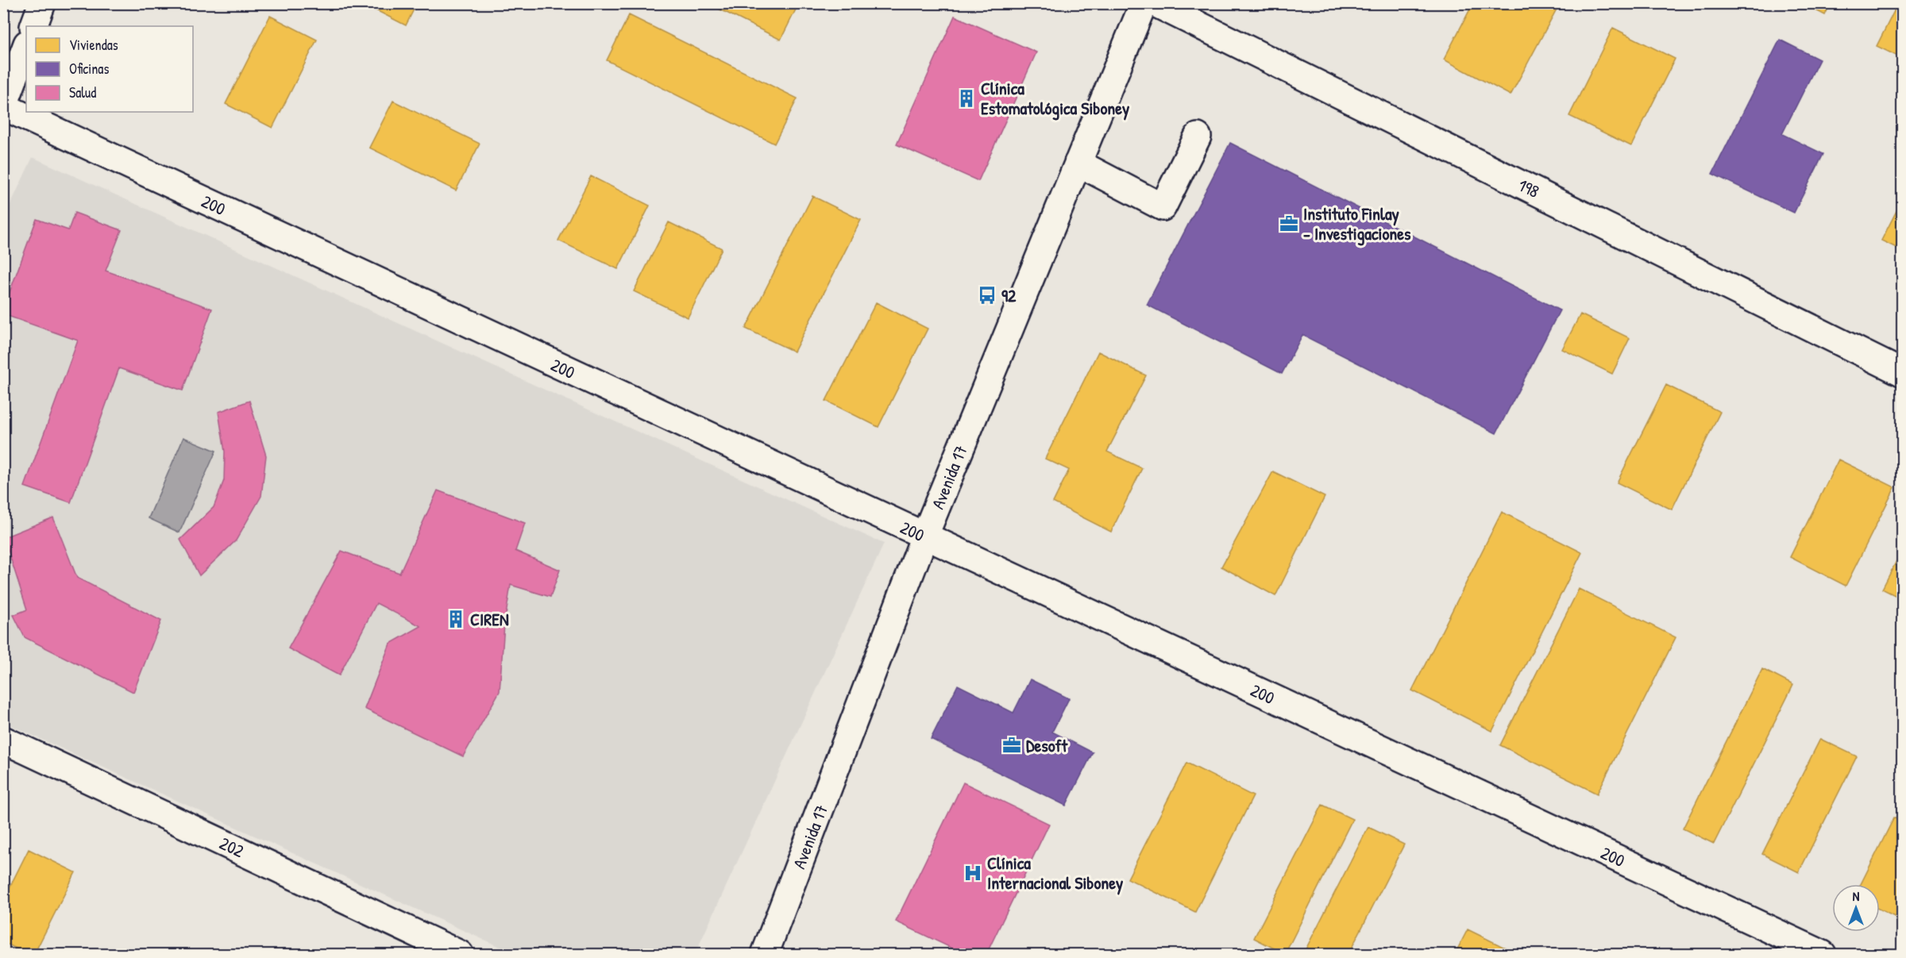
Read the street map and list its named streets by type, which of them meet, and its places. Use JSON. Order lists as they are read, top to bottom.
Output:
{
  "streets": {
    "street": [
      "198",
      "200",
      "Avenida 17",
      "202"
    ]
  },
  "crossings": [
    ["200", "Avenida 17"]
  ],
  "places": {
    "building": ["Clínica Estomatológica Siboney", "CIREN"],
    "office": ["Instituto Finlay - Investigaciones", "Desoft"],
    "bus stop": ["92"],
    "hospital": ["Clínica Internacional Siboney"]
  },
  "legend": ["Viviendas", "Oficinas", "Salud"],
  "north": "top"
}
